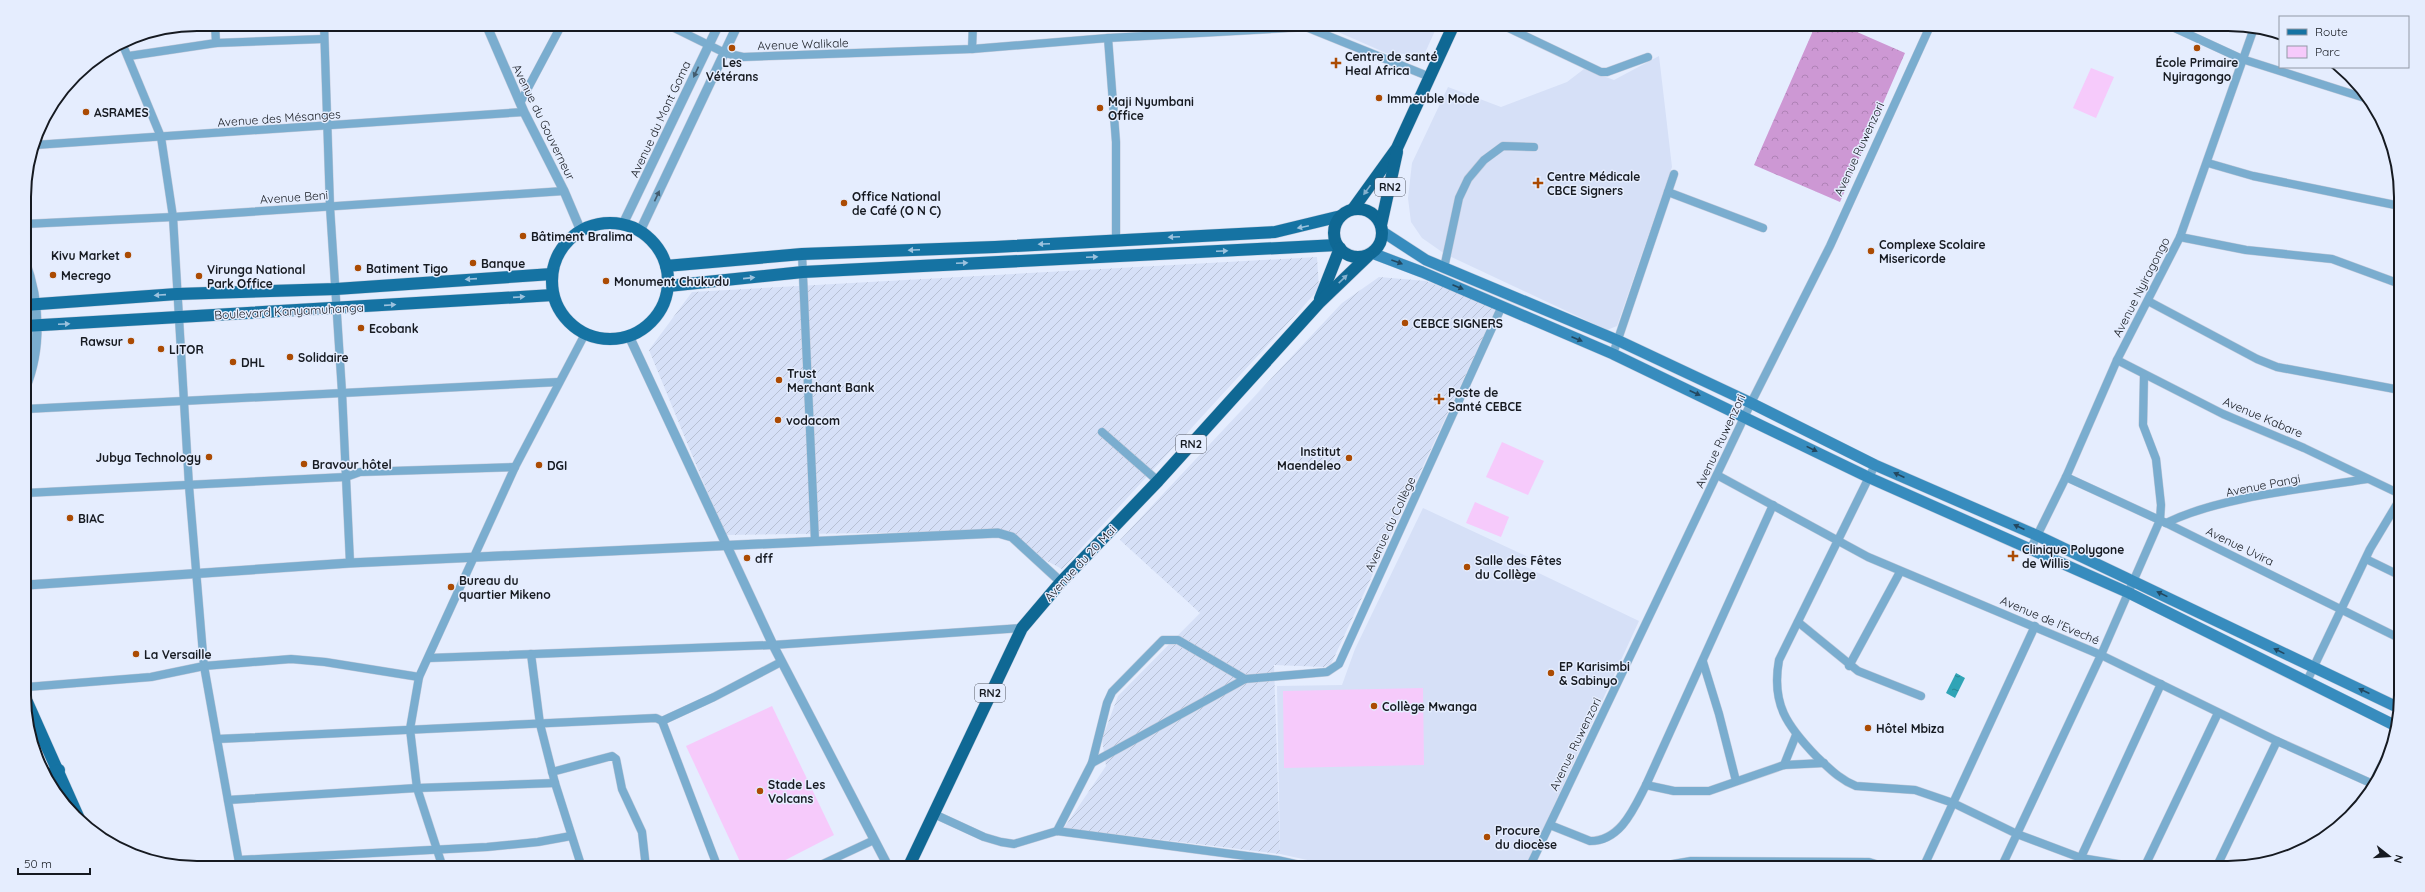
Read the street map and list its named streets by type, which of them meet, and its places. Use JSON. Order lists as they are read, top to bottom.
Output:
{
  "streets": {
    "highway": ["RN2", "Avenue du 20 Mai"],
    "main road": ["Boulevard Kanyamuhanga"],
    "street": [
      "Avenue Walikale",
      "Avenue des Mésanges",
      "Avenue du Mont Goma",
      "Avenue du Gouverneur",
      "Avenue Ruwenzori",
      "Avenue Beni",
      "Avenue Nyiragongo",
      "Avenue Kabare",
      "Avenue Pangi",
      "Avenue du Collège",
      "Avenue Uvira",
      "Avenue de l'Eveché"
    ]
  },
  "crossings": [
    ["Avenue Walikale", "Avenue du Mont Goma"],
    ["Avenue Walikale", "RN2"],
    ["Avenue des Mésanges", "Avenue du Gouverneur"],
    ["Avenue du Mont Goma", "Avenue du Gouverneur"],
    ["Avenue du Mont Goma", "Boulevard Kanyamuhanga"],
    ["Avenue du Gouverneur", "Avenue Beni"],
    ["Avenue du Gouverneur", "Boulevard Kanyamuhanga"],
    ["Avenue Ruwenzori", "Avenue de l'Eveché"],
    ["RN2", "Avenue du 20 Mai"],
    ["Avenue Nyiragongo", "Avenue Kabare"],
    ["Avenue Nyiragongo", "Avenue Uvira"],
    ["Avenue Kabare", "Avenue Pangi"],
    ["Avenue Pangi", "Avenue Uvira"]
  ],
  "places": {
    "other": [
      "Les Vétérans",
      "École Primaire Nyiragongo",
      "Immeuble Mode",
      "Maji Nyumbani Office",
      "ASRAMES",
      "Office National de Café (O N C)",
      "Bâtiment Bralima",
      "Complexe Scolaire Misericorde",
      "Kivu Market",
      "Banque",
      "Batiment Tigo",
      "Mecrego",
      "Virunga National Park Office",
      "Monument Chukudu",
      "CEBCE SIGNERS",
      "Ecobank",
      "Rawsur",
      "LITOR",
      "Solidaire",
      "DHL",
      "Trust Merchant Bank",
      "vodacom",
      "Jubya Technology",
      "Institut Maendeleo",
      "Bravour hôtel",
      "DGI",
      "BIAC",
      "dff",
      "Salle des Fêtes du Collège",
      "Bureau du quartier Mikeno",
      "La Versaille",
      "EP Karisimbi & Sabinyo",
      "Collège Mwanga",
      "Hôtel Mbiza",
      "Stade Les Volcans",
      "Procure du diocèse"
    ],
    "health": [
      "Centre de santé Heal Africa",
      "Centre Médicale CBCE Signers",
      "Poste de Santé CEBCE",
      "Clinique Polygone de Willis"
    ]
  },
  "legend": ["Route", "Parc"],
  "scale_bar": "50 m",
  "north": "right"
}
